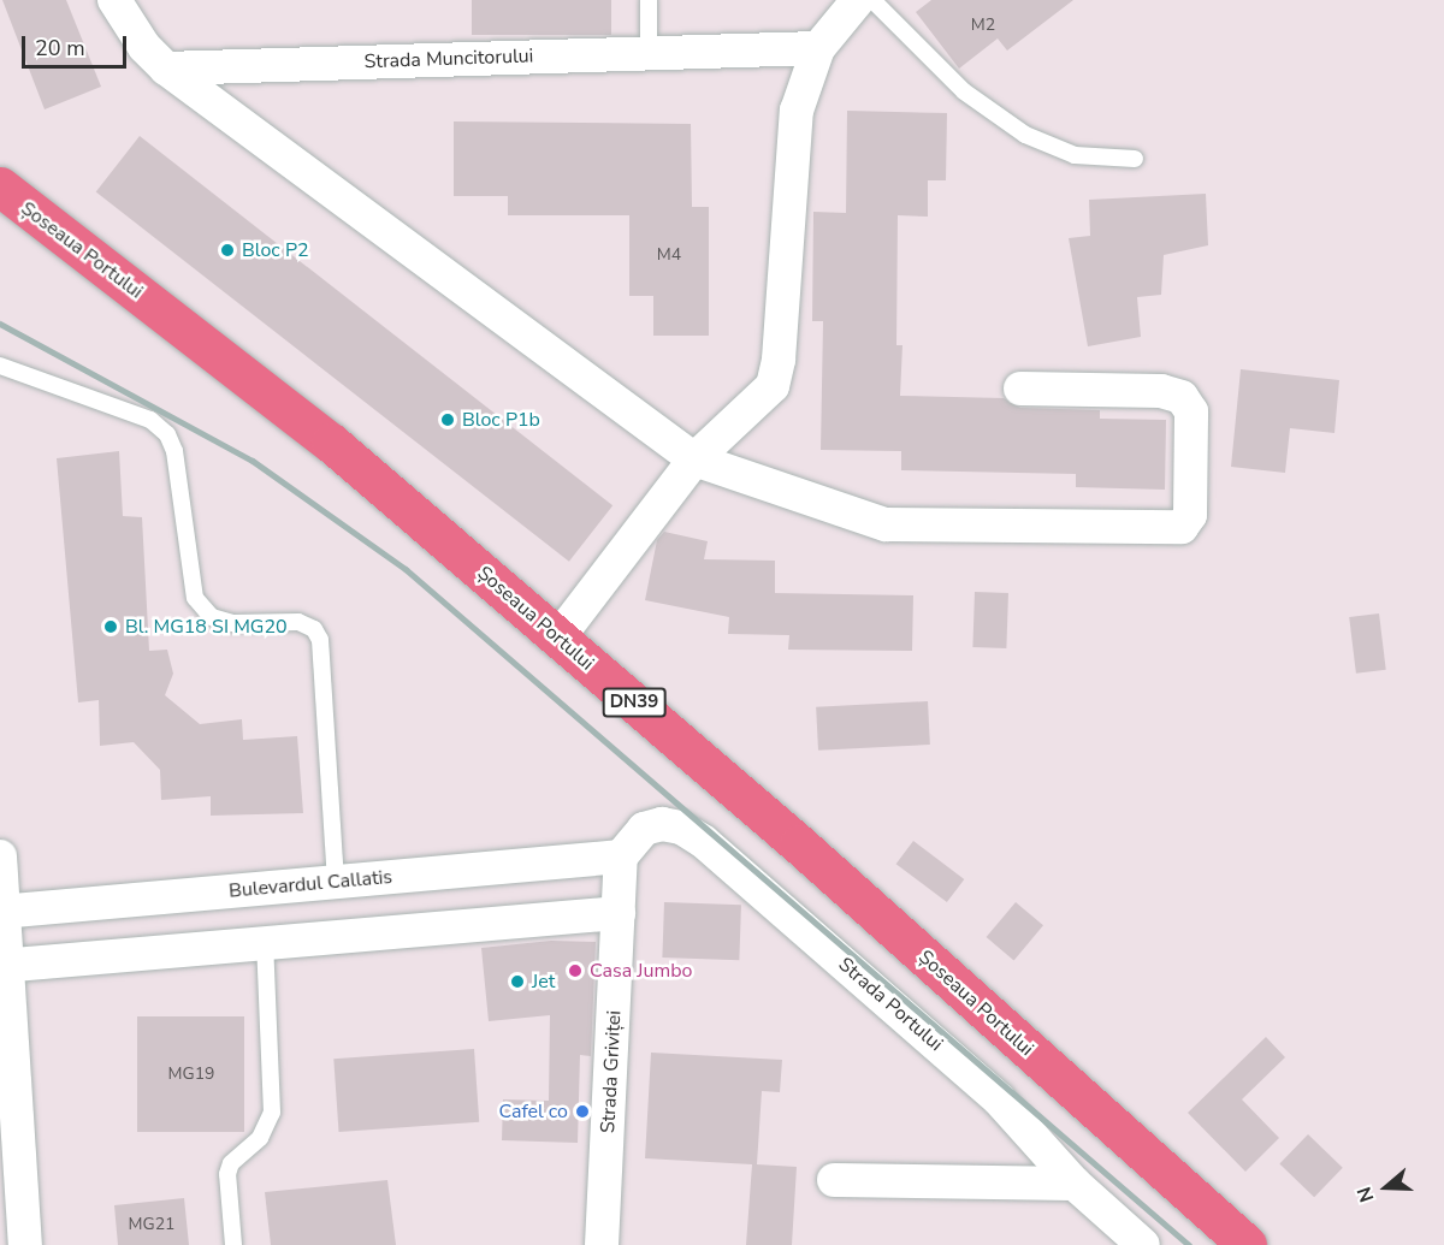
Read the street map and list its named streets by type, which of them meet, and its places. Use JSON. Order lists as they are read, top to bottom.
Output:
{
  "streets": {
    "main road": ["Șoseaua Portului", "DN39"],
    "street": [
      "Strada Muncitorului",
      "Bulevardul Callatis",
      "Strada Portului",
      "Strada Griviței"
    ]
  },
  "crossings": [
    ["Bulevardul Callatis", "Strada Portului"],
    ["Bulevardul Callatis", "Strada Griviței"],
    ["Strada Portului", "Strada Griviței"]
  ],
  "places": [
    "Bloc P2",
    "Bloc P1b",
    "Bl. MG18 SI MG20",
    "Casa Jumbo",
    "Jet",
    "Cafel co"
  ],
  "house_numbers": [
    "M2",
    "M4",
    "MG19",
    "MG21"
  ],
  "scale_bar": "20 m",
  "north": "left"
}
